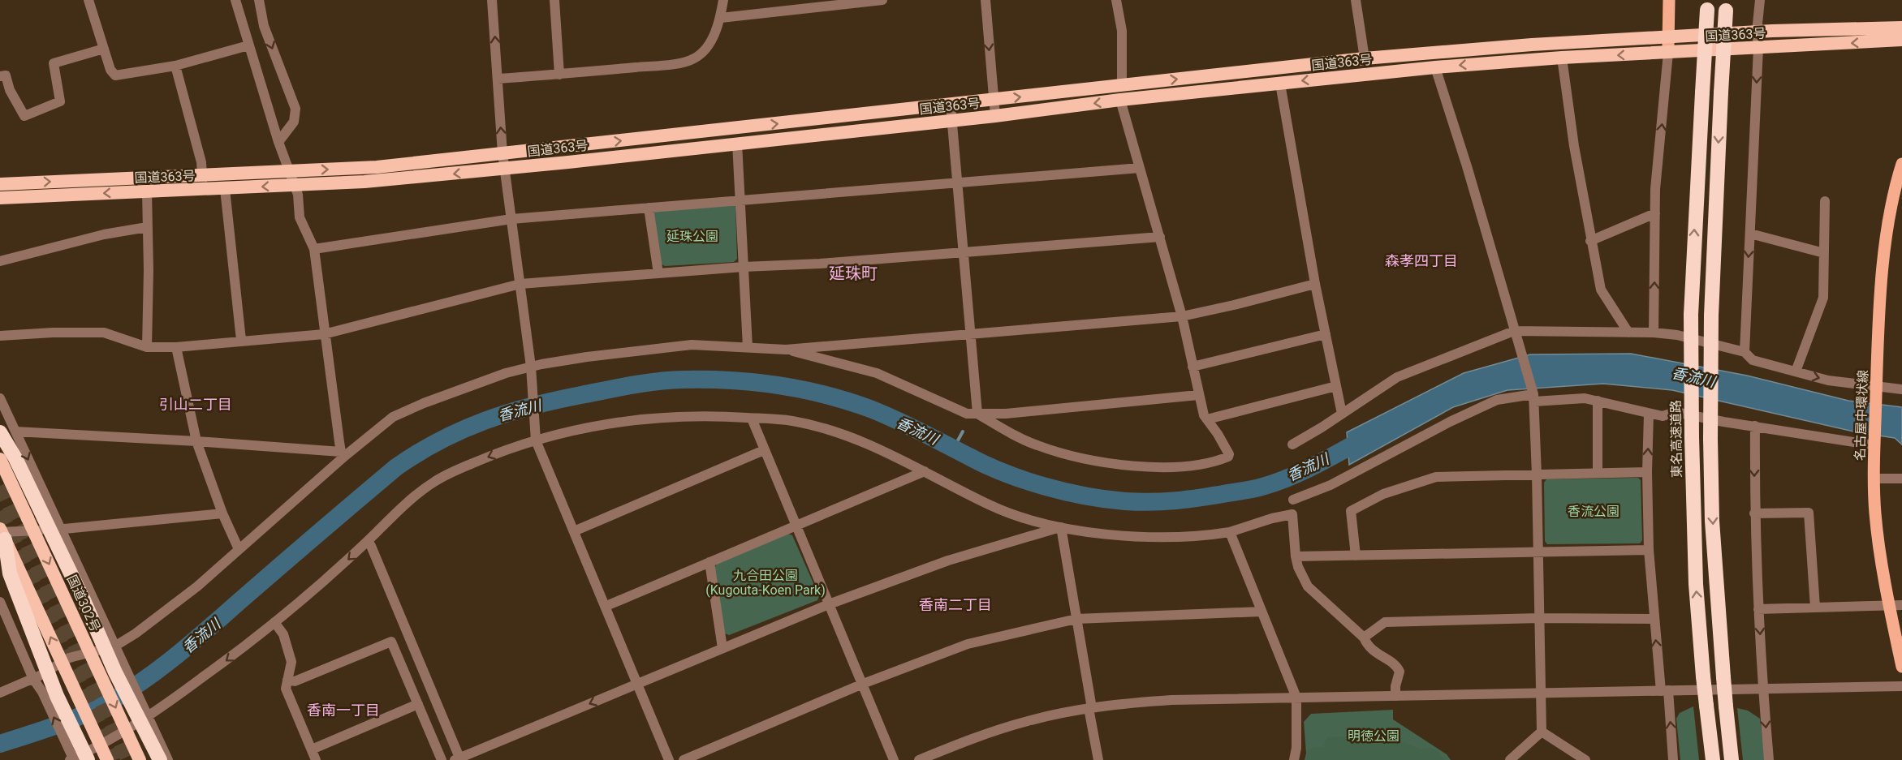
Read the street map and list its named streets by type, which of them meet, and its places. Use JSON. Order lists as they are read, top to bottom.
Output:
{
  "streets": {
    "highway": ["国道363号", "東名高速道路", "国道302号"],
    "main road": ["名古屋中環状線"]
  },
  "districts": [
    "森孝四丁目",
    "延珠町",
    "引山二丁目",
    "香南二丁目",
    "香南一丁目"
  ],
  "water": ["香流川"],
  "parks": [
    "延珠公園",
    "香流公園",
    "九合田公園 (Kugouta-Koen Park)",
    "明徳公園"
  ]
}
